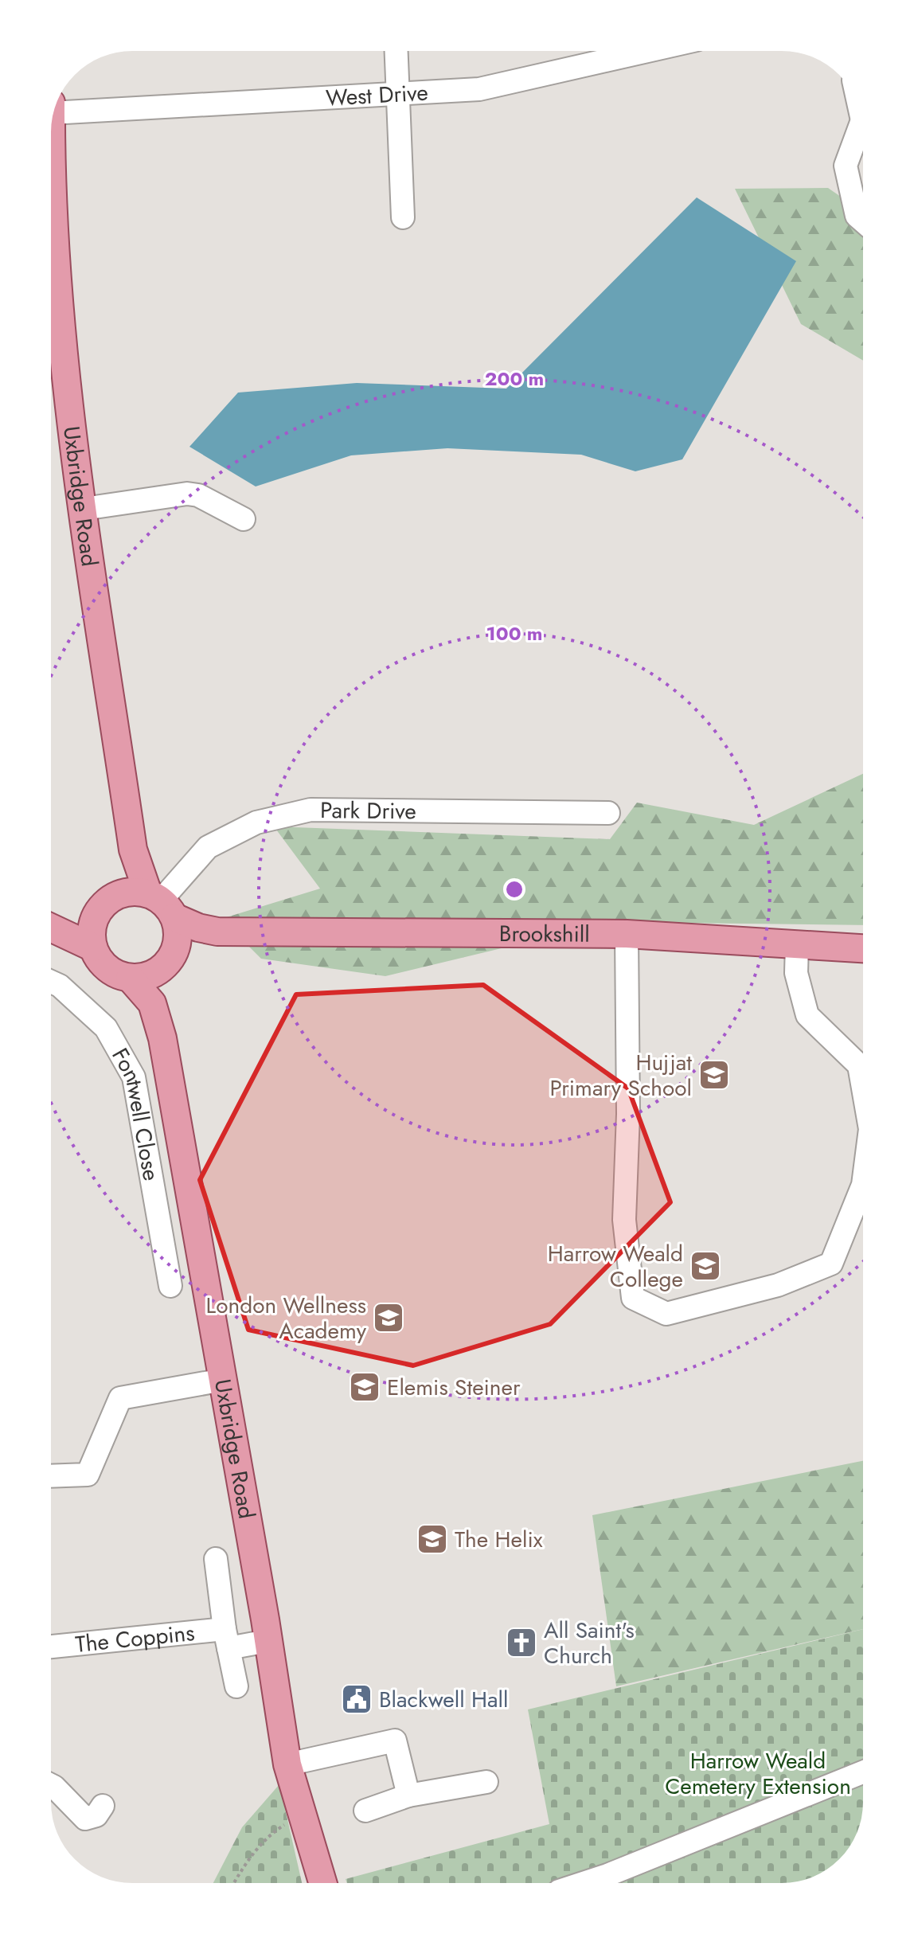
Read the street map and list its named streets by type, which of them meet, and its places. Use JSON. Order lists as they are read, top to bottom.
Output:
{
  "streets": {
    "main road": ["Uxbridge Road", "Brookshill"],
    "street": [
      "West Drive",
      "Park Drive",
      "Fontwell Close",
      "The Coppins"
    ]
  },
  "crossings": [
    ["Uxbridge Road", "Park Drive"],
    ["Uxbridge Road", "Brookshill"],
    ["Uxbridge Road", "Fontwell Close"],
    ["Uxbridge Road", "The Coppins"],
    ["Park Drive", "Brookshill"]
  ],
  "parks": ["Harrow Weald Cemetery Extension"],
  "places": {
    "school or university": [
      "Hujjat Primary School",
      "Harrow Weald College",
      "London Wellness Academy",
      "Elemis Steiner",
      "The Helix"
    ],
    "church": ["All Saint's Church"],
    "public building": ["Blackwell Hall"]
  },
  "rings": ["200 m", "100 m"]
}
